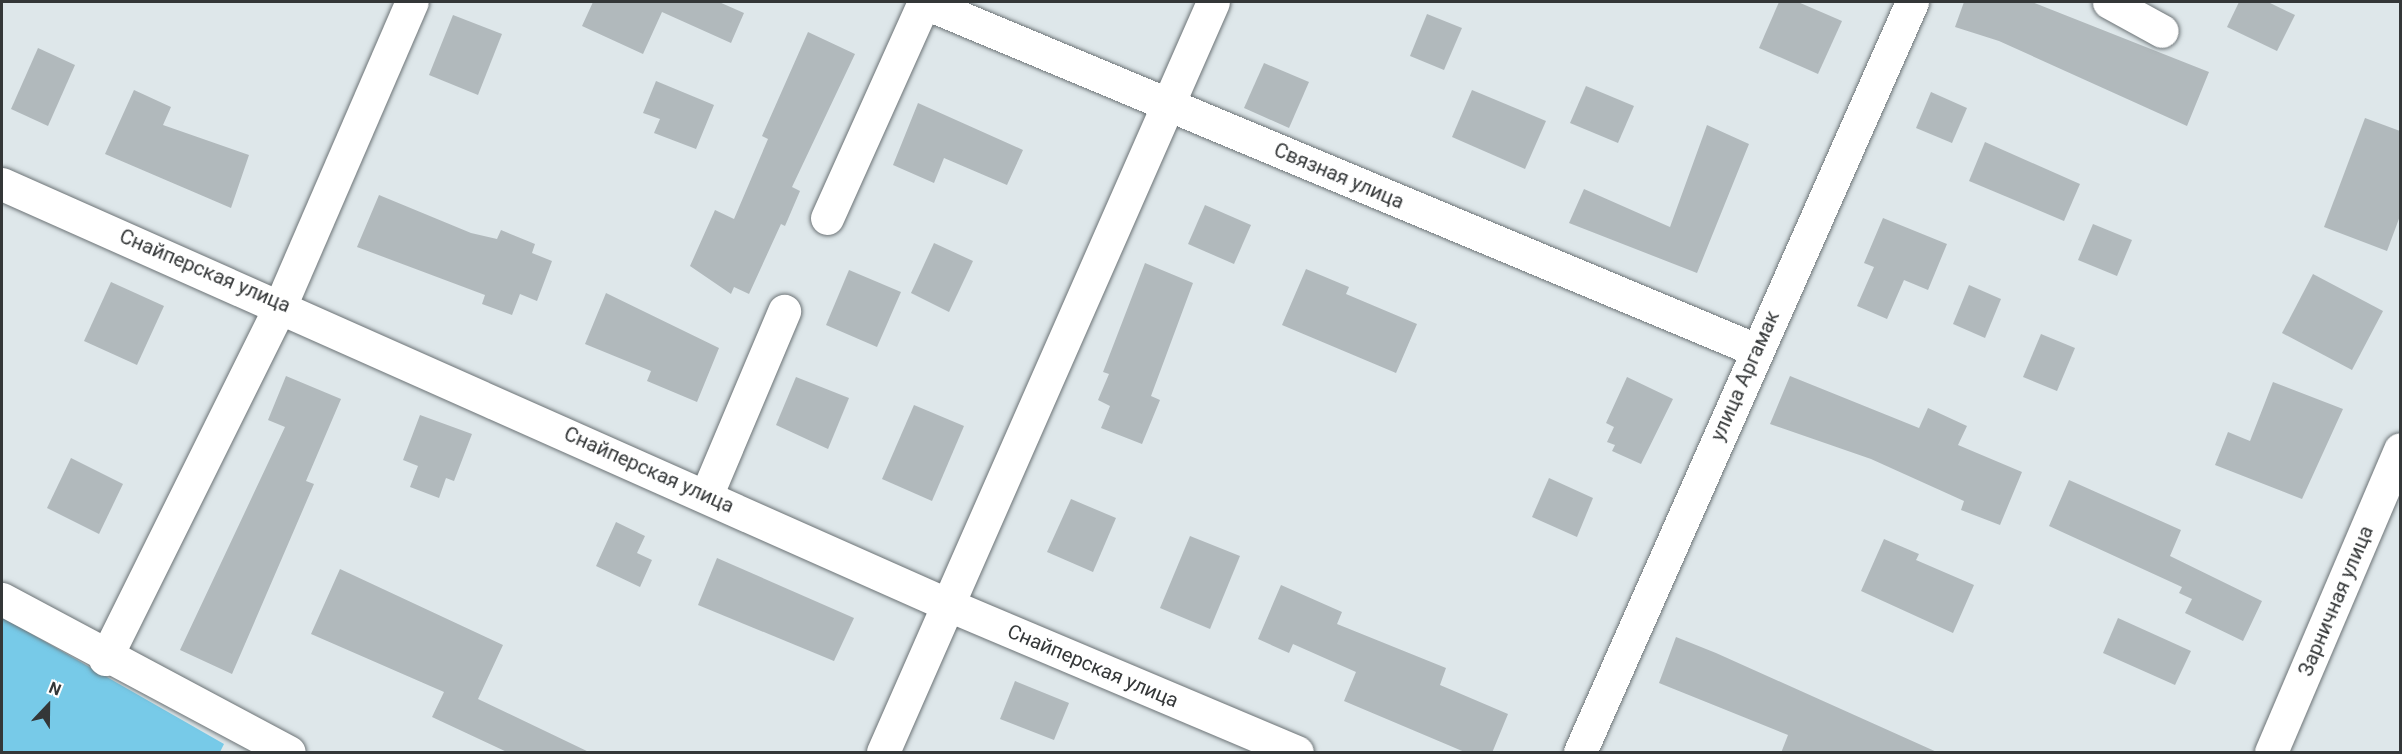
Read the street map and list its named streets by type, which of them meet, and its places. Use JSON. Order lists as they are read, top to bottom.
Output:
{
  "streets": {
    "street": [
      "Связная улица",
      "Снайперская улица",
      "улица Аргамак",
      "Зарничная улица"
    ]
  },
  "crossings": [
    ["Связная улица", "улица Аргамак"]
  ],
  "north": "top"
}
